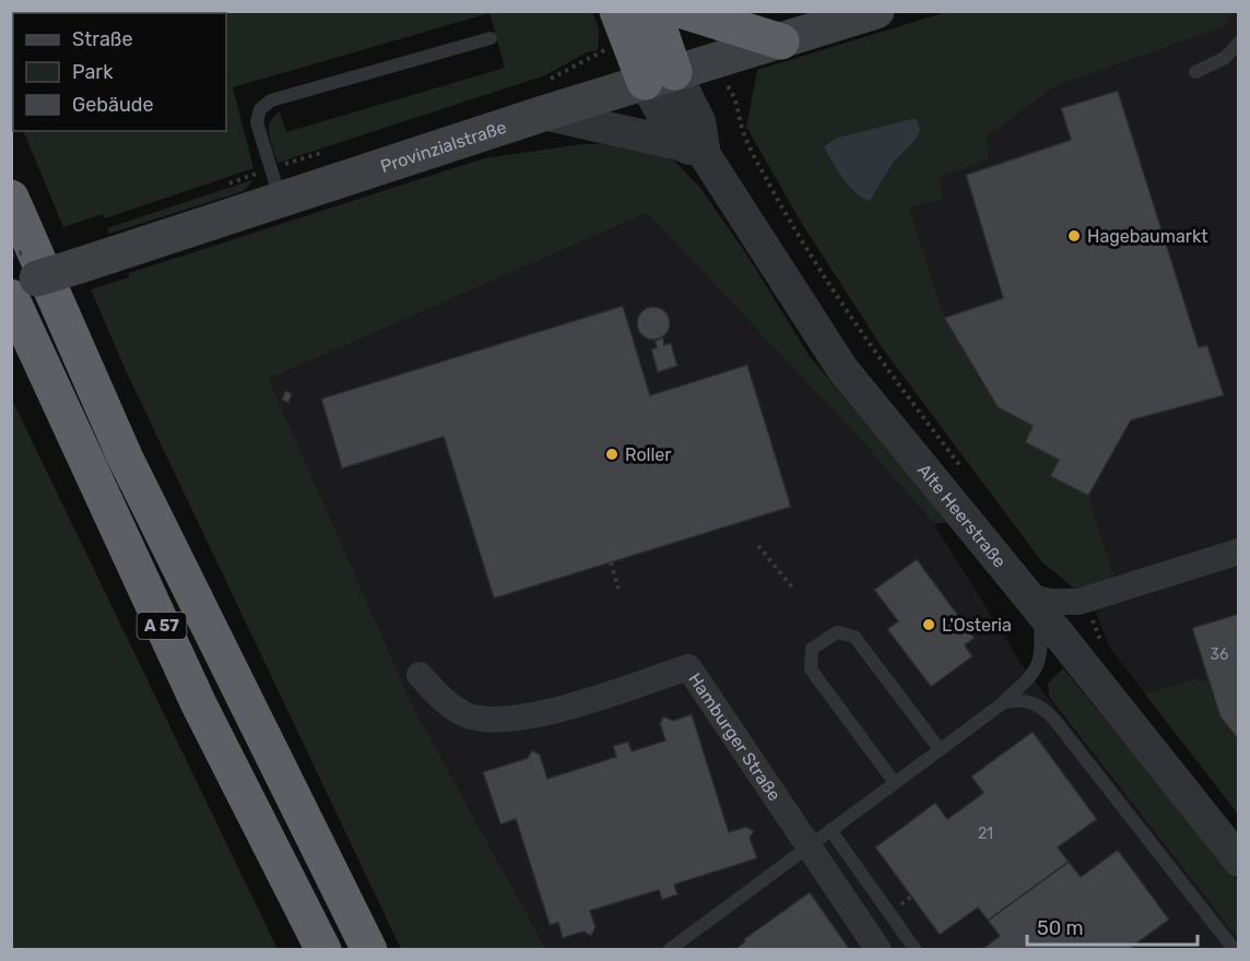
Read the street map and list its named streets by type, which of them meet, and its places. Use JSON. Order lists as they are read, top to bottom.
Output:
{
  "streets": {
    "highway": ["A 57"],
    "main road": ["Provinzialstraße"],
    "street": ["Alte Heerstraße", "Hamburger Straße"]
  },
  "crossings": [
    ["Provinzialstraße", "Alte Heerstraße"]
  ],
  "places": ["Hagebaumarkt", "Roller", "L'Osteria"],
  "house_numbers": ["36", "21"],
  "legend": ["Straße", "Park", "Gebäude"],
  "scale_bar": "50 m"
}
